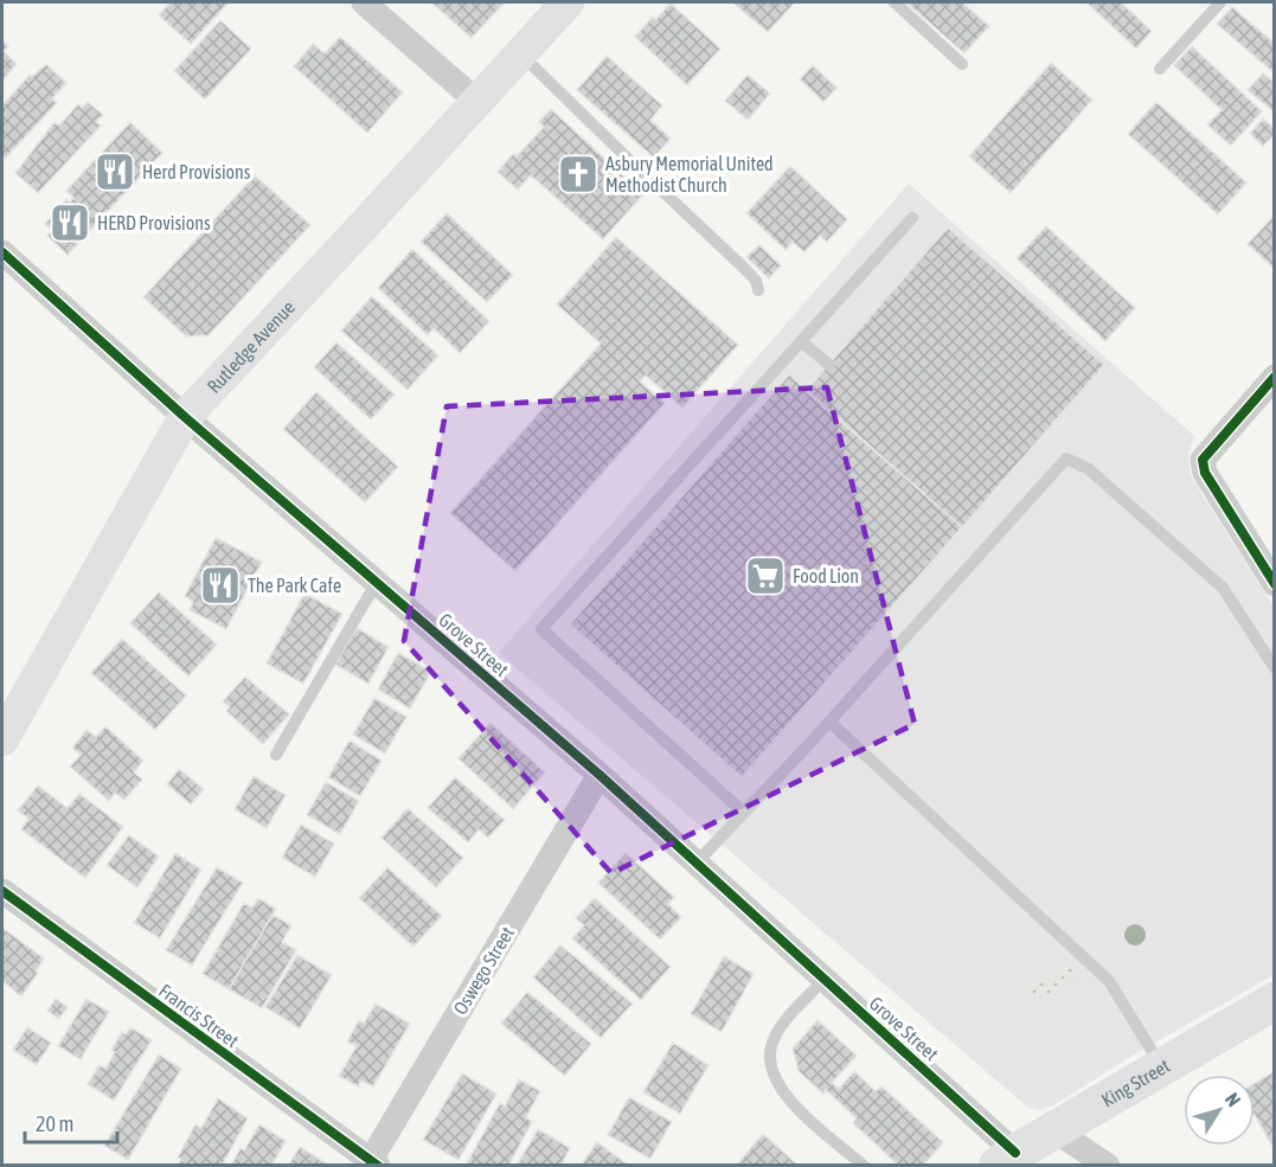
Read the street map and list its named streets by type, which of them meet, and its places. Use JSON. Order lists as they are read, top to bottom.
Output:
{
  "streets": {
    "main road": ["Rutledge Avenue", "King Street"],
    "street": ["Grove Street", "Oswego Street", "Francis Street"]
  },
  "crossings": [
    ["Rutledge Avenue", "Grove Street"],
    ["Grove Street", "Oswego Street"],
    ["Grove Street", "King Street"],
    ["Oswego Street", "Francis Street"]
  ],
  "places": {
    "restaurant": ["Herd Provisions", "HERD Provisions", "The Park Cafe"],
    "church": ["Asbury Memorial United Methodist Church"],
    "supermarket": ["Food Lion"]
  },
  "scale_bar": "20 m",
  "north": "top right"
}
